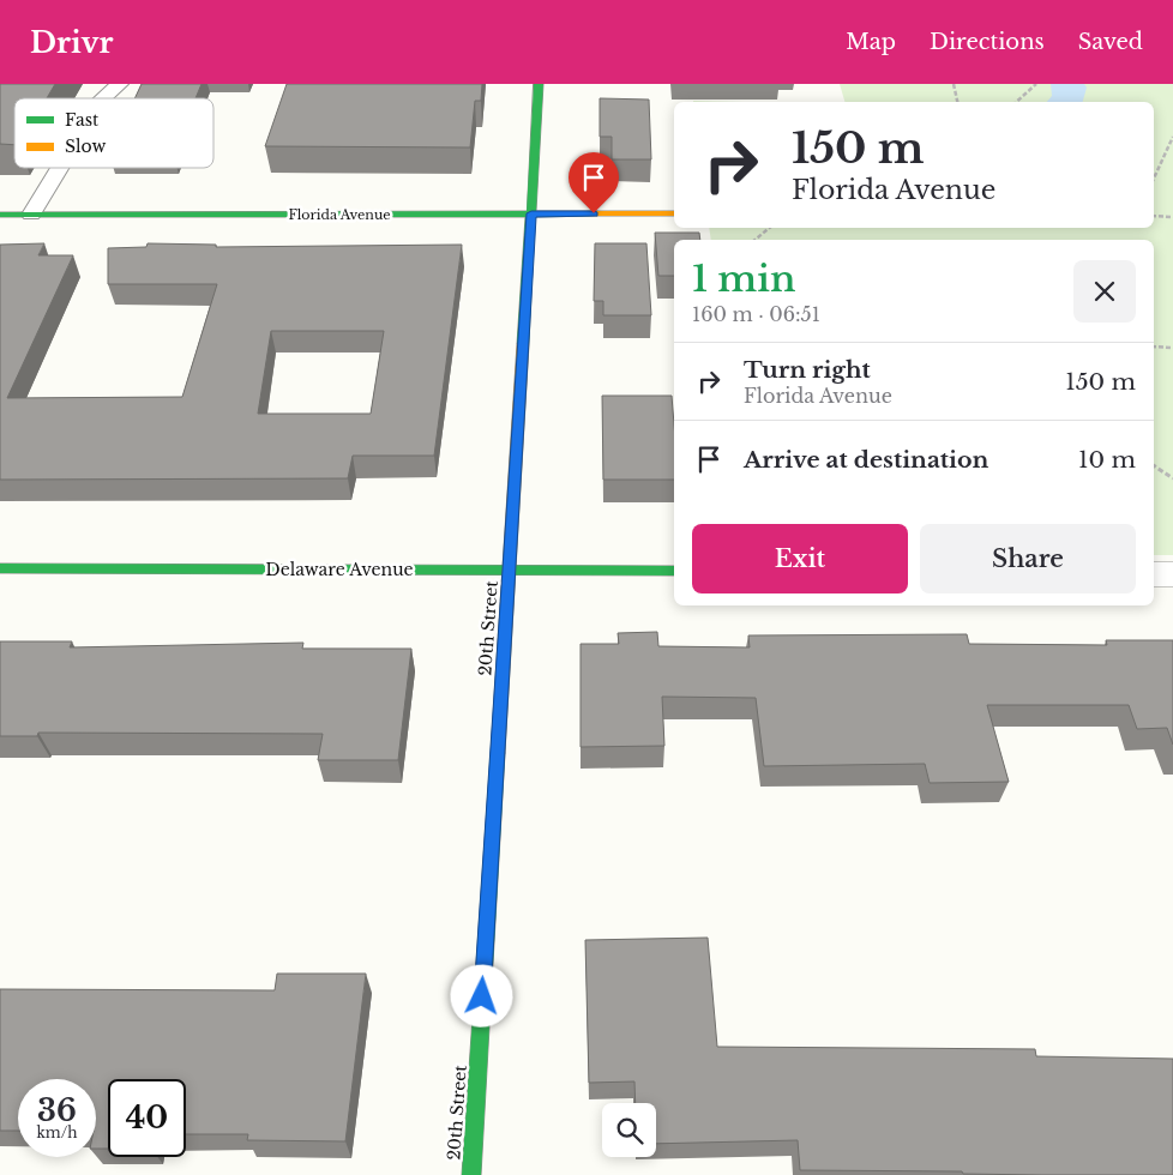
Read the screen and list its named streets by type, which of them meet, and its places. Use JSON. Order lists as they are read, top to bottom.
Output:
{
  "streets": {
    "street": ["Florida Avenue", "Delaware Avenue", "20th Street"]
  },
  "crossings": [
    ["Florida Avenue", "20th Street"],
    ["Delaware Avenue", "20th Street"]
  ],
  "legend": ["Fast", "Slow"],
  "page": {
    "header": "Drivr",
    "nav": ["Map", "Directions", "Saved"],
    "turn": ["150 m", "Florida Avenue"],
    "heading": ["1 min", "160 m · 06:51"],
    "list": [
      {
        "name": "Turn right",
        "note": "Florida Avenue",
        "value": "150 m"
      },
      {
        "name": "Arrive at destination",
        "value": "10 m"
      }
    ],
    "buttons": ["Exit", "Share"],
    "speed": "36 km/h",
    "limit": "40"
  }
}
